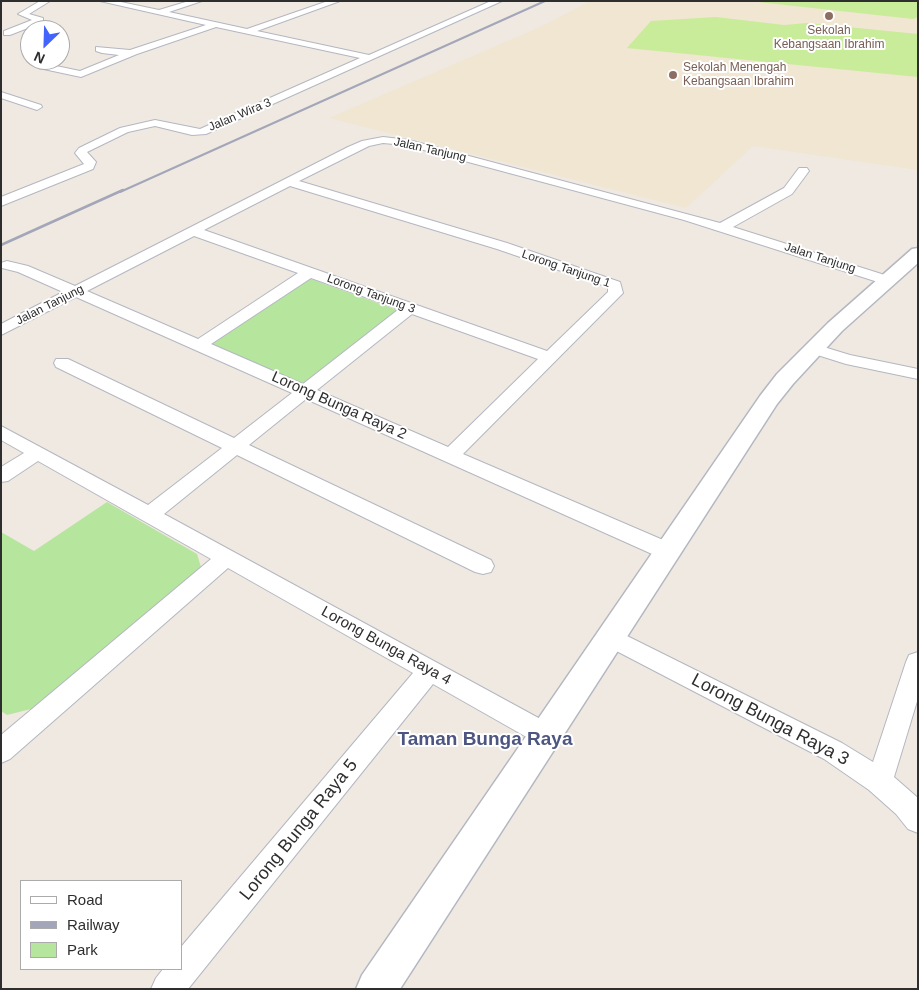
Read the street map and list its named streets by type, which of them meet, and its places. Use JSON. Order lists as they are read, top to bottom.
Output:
{
  "streets": {
    "street": [
      "Jalan Wira 3",
      "Jalan Tanjung",
      "Lorong Tanjung 1",
      "Lorong Tanjung 3",
      "Lorong Bunga Raya 2",
      "Lorong Bunga Raya 4",
      "Lorong Bunga Raya 3",
      "Lorong Bunga Raya 5"
    ]
  },
  "crossings": [
    ["Jalan Tanjung", "Lorong Tanjung 1"],
    ["Jalan Tanjung", "Lorong Tanjung 3"],
    ["Jalan Tanjung", "Lorong Bunga Raya 2"],
    ["Lorong Tanjung 1", "Lorong Tanjung 3"],
    ["Lorong Tanjung 1", "Lorong Bunga Raya 2"],
    ["Lorong Bunga Raya 4", "Lorong Bunga Raya 5"]
  ],
  "districts": ["Taman Bunga Raya"],
  "places": ["Sekolah Kebangsaan Ibrahim", "Sekolah Menengah Kebangsaan Ibrahim"],
  "legend": ["Road", "Railway", "Park"],
  "north": "bottom left"
}
